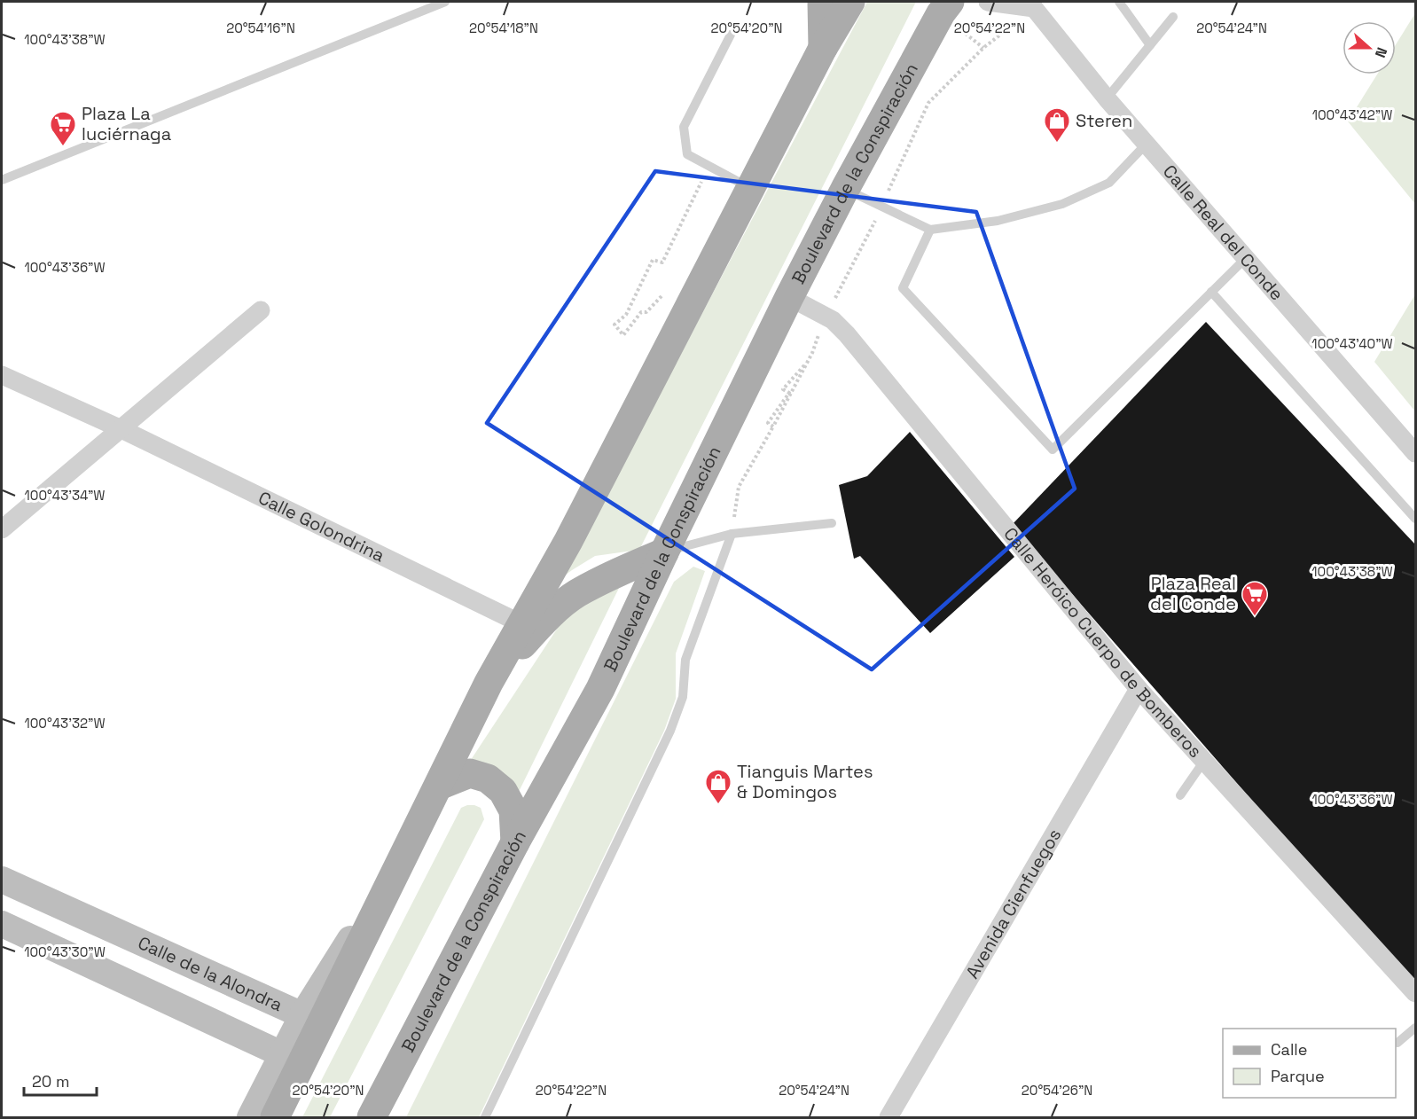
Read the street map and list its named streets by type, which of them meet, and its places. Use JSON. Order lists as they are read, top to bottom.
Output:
{
  "streets": {
    "main road": ["Boulevard de la Conspiración"],
    "street": [
      "Calle Real del Conde",
      "Calle Golondrina",
      "Calle Heróico Cuerpo de Bomberos",
      "Avenida Cienfuegos",
      "Calle de la Alondra"
    ]
  },
  "crossings": [
    ["Boulevard de la Conspiración", "Calle Heróico Cuerpo de Bomberos"],
    ["Calle Heróico Cuerpo de Bomberos", "Avenida Cienfuegos"]
  ],
  "places": {
    "shop": ["Steren", "Tianguis Martes & Domingos"],
    "supermarket": ["Plaza La luciérnaga", "Plaza Real del Conde"]
  },
  "legend": ["Calle", "Parque"],
  "scale_bar": "20 m",
  "north": "right",
  "coordinates": [
    "20°54'16\"N",
    "20°54'18\"N",
    "20°54'20\"N",
    "20°54'22\"N",
    "20°54'24\"N",
    "100°43'38\"W",
    "100°43'42\"W",
    "100°43'36\"W",
    "100°43'40\"W",
    "100°43'34\"W",
    "100°43'32\"W",
    "100°43'30\"W",
    "20°54'26\"N"
  ]
}
